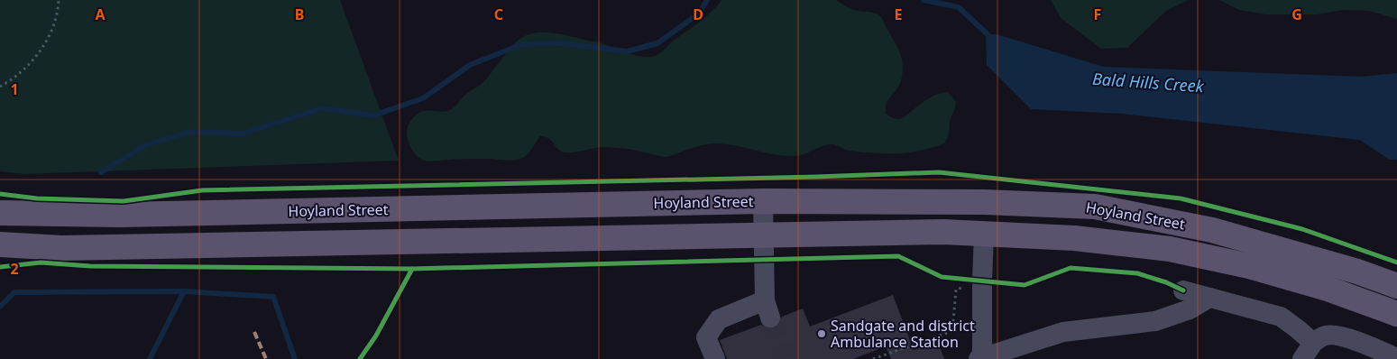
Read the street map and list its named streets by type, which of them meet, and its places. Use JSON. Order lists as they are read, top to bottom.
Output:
{
  "streets": {
    "main road": ["Hoyland Street"]
  },
  "water": ["Bald Hills Creek"],
  "places": ["Sandgate and district Ambulance Station"],
  "grid": {
    "columns": [
      "A",
      "B",
      "C",
      "D",
      "E",
      "F",
      "G"
    ],
    "rows": ["1", "2"]
  }
}
